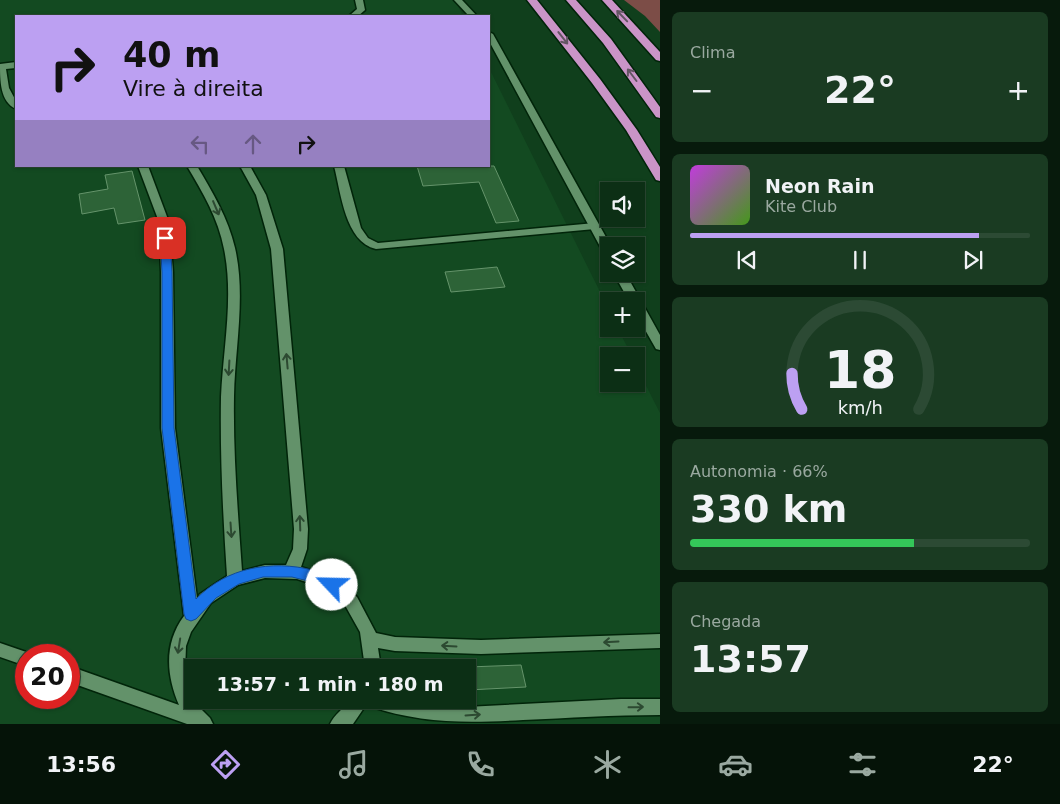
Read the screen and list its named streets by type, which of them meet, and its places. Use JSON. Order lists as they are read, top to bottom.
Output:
{
  "page": {
    "tile": [
      "Clima",
      ["Autonomia · 66%", "330 km"],
      ["Chegada", "13:57"]
    ],
    "turn": ["40 m", "Vire à direita"],
    "heat": ["−", "22°", "+"],
    "song": ["Neon Rain", "Kite Club"],
    "map_buttons": ["+", "−"],
    "limit": "20",
    "trip": "13:57 · 1 min · 180 m",
    "tabs": ["13:56", "22°"],
    "gauge": ["18", "km/h"]
  }
}
